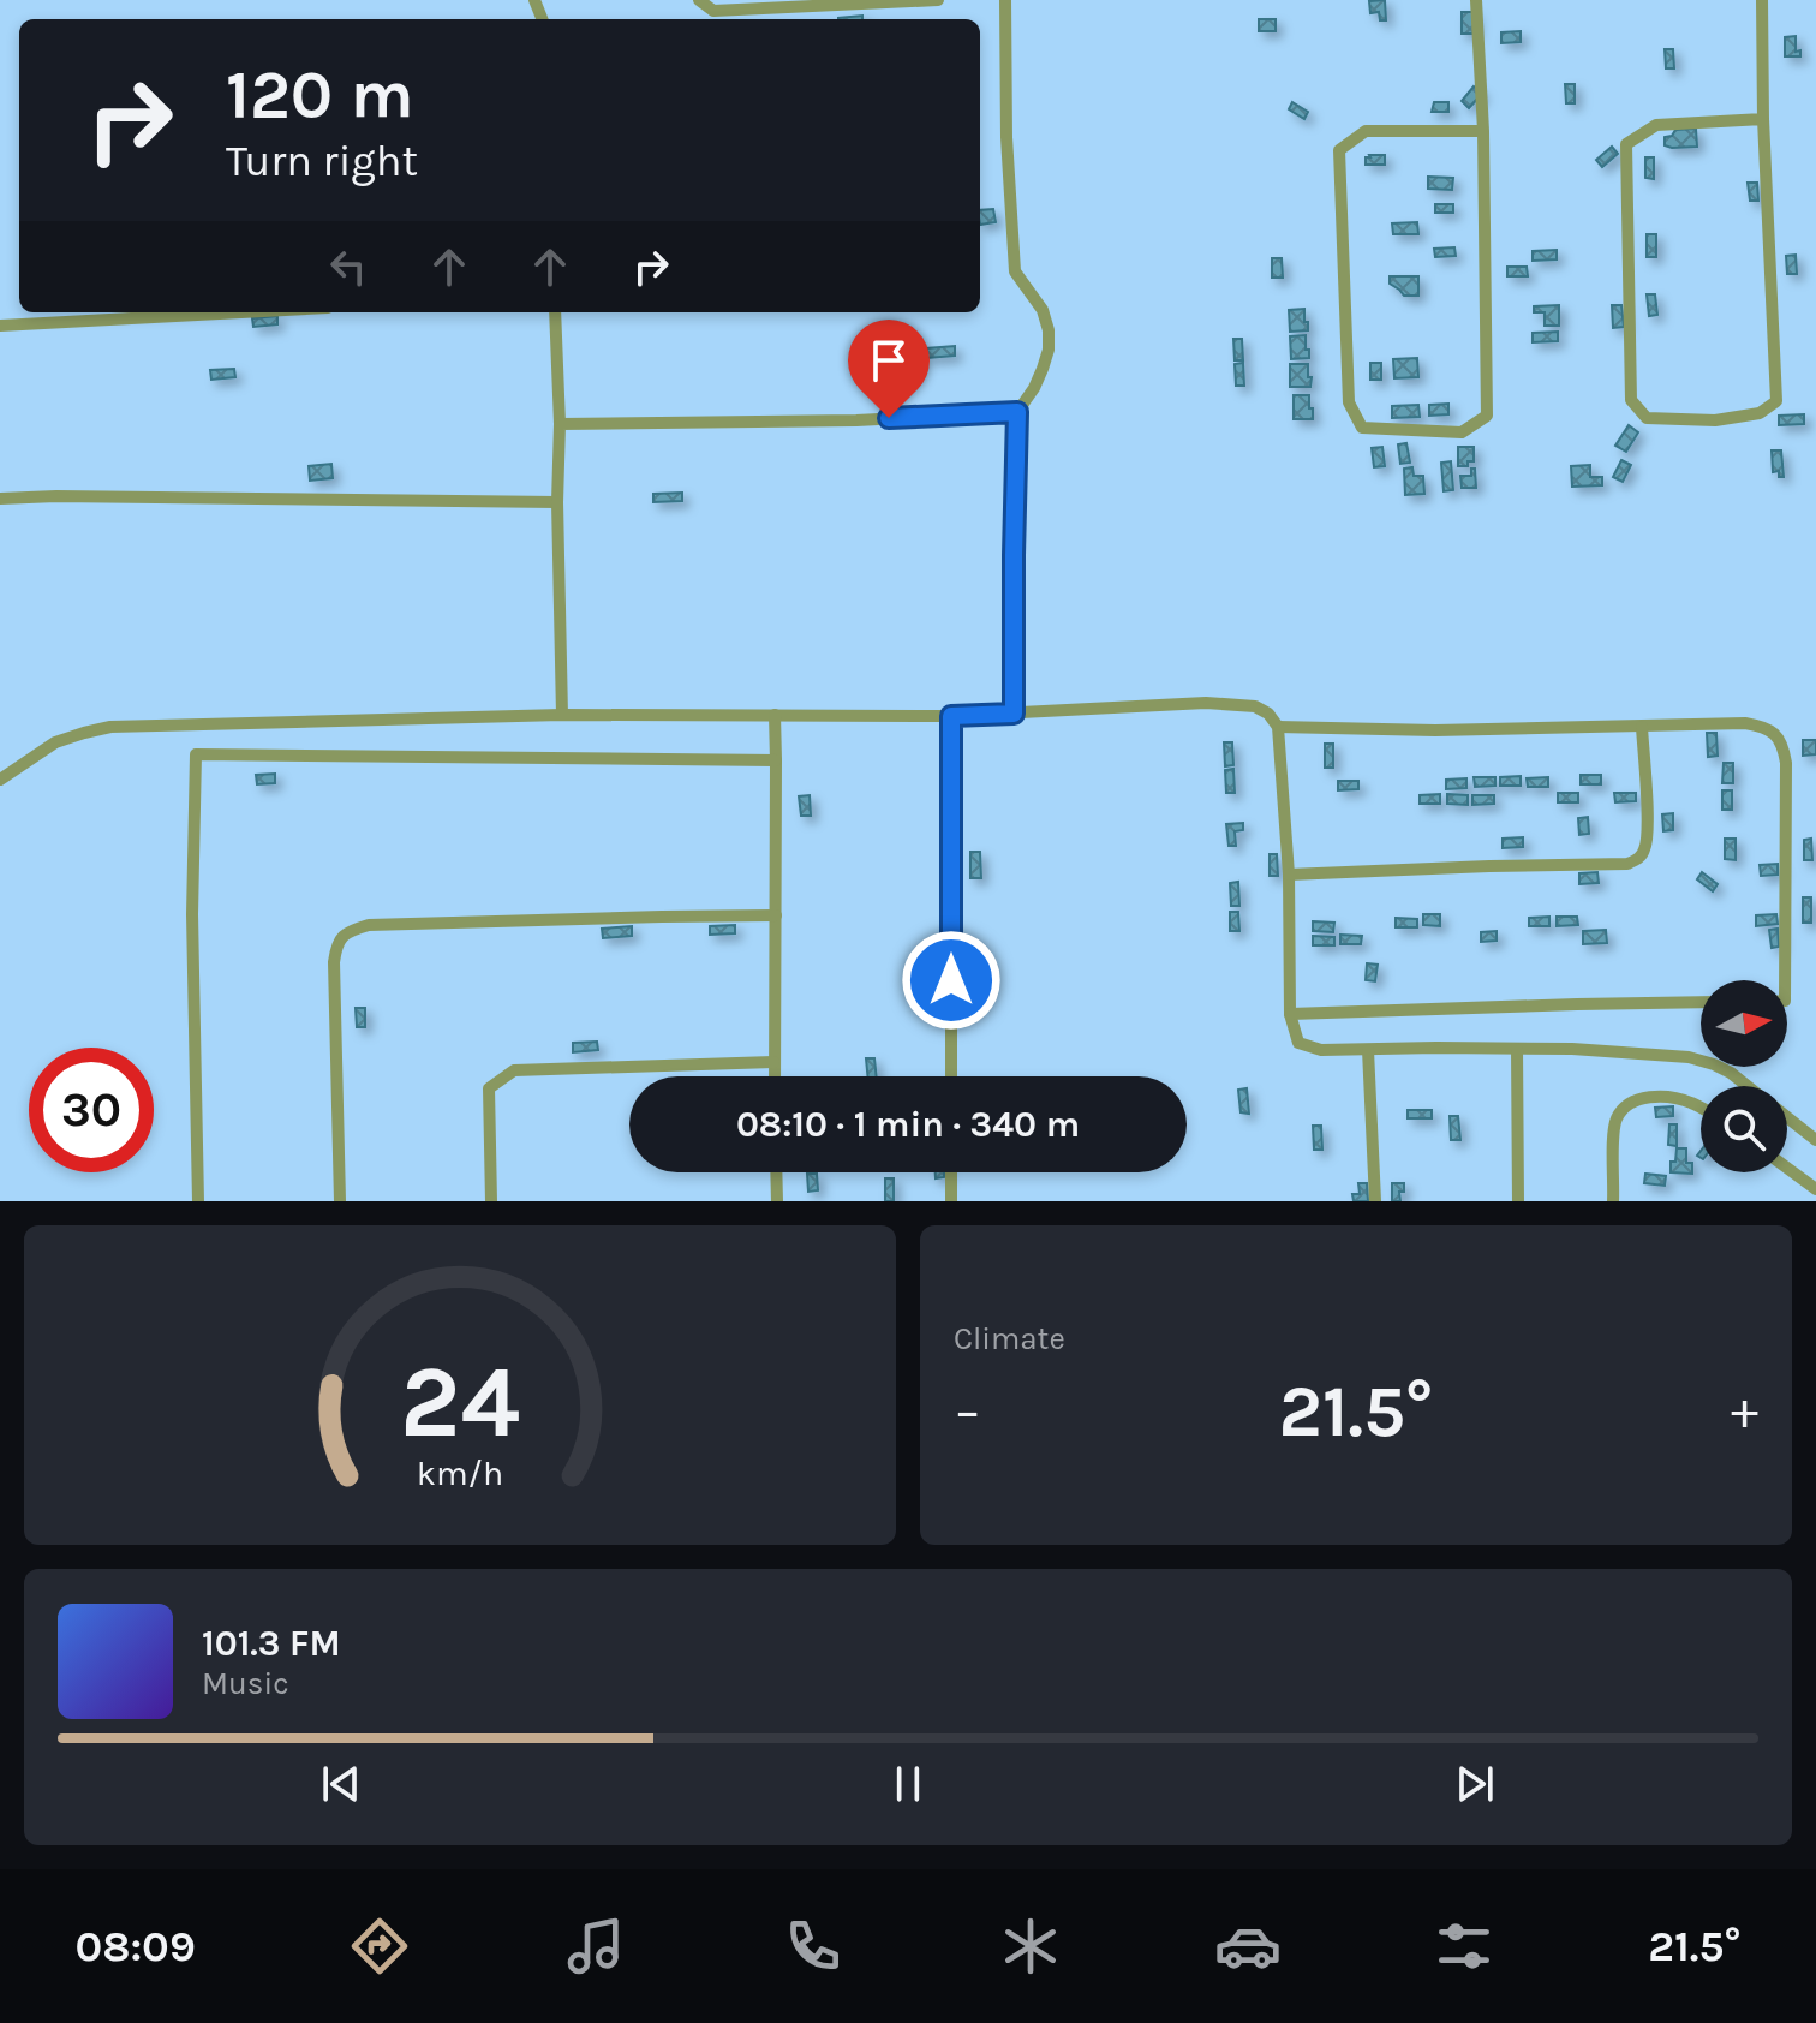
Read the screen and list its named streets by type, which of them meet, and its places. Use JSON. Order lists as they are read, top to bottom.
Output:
{
  "north": "right",
  "page": {
    "turn": ["120 m", "Turn right"],
    "limit": "30",
    "trip": "08:10 · 1 min · 340 m",
    "tile": "Climate",
    "heat": ["−", "21.5°", "+"],
    "song": ["101.3 FM", "Music"],
    "tabs": ["08:09", "21.5°"],
    "gauge": ["24", "km/h"]
  }
}
